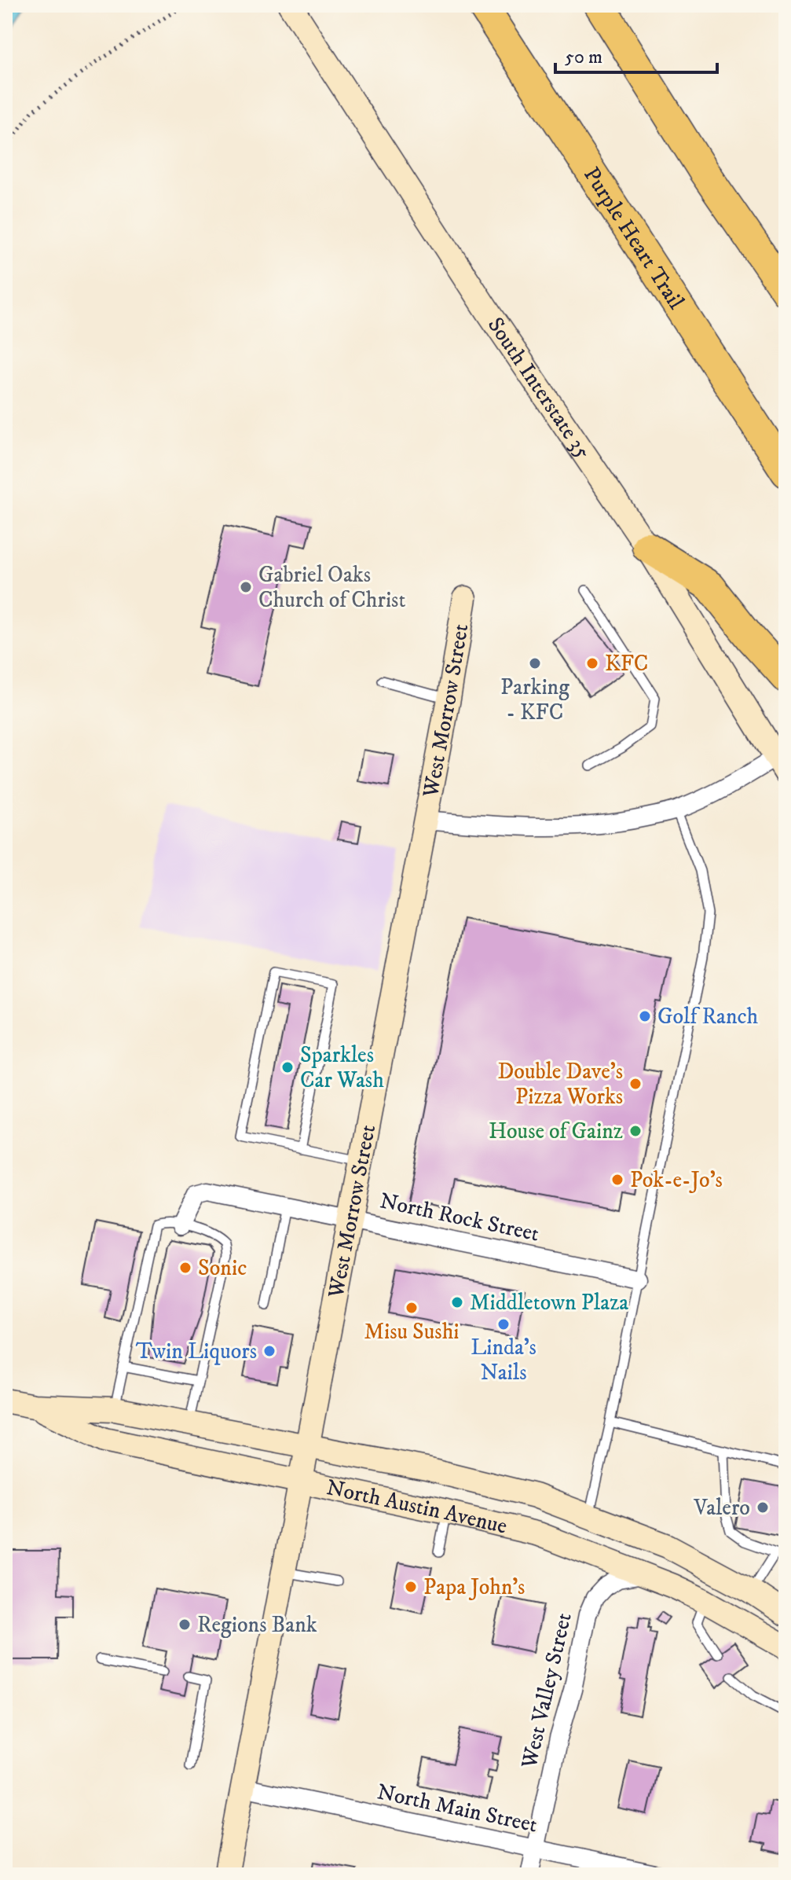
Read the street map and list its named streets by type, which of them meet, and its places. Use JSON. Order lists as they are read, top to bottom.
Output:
{
  "streets": {
    "highway": ["Purple Heart Trail"],
    "main road": ["South Interstate 35", "West Morrow Street", "North Austin Avenue"],
    "street": ["North Rock Street", "West Valley Street", "North Main Street"]
  },
  "crossings": [
    ["West Morrow Street", "North Rock Street"],
    ["West Morrow Street", "North Austin Avenue"],
    ["West Morrow Street", "North Main Street"],
    ["North Austin Avenue", "West Valley Street"],
    ["West Valley Street", "North Main Street"]
  ],
  "places": [
    "Gabriel Oaks Church of Christ",
    "Parking - KFC",
    "KFC",
    "Golf Ranch",
    "Sparkles Car Wash",
    "Double Dave's Pizza Works",
    "House of Gainz",
    "Pok-e-Jo's",
    "Sonic",
    "Middletown Plaza",
    "Misu Sushi",
    "Linda's Nails",
    "Twin Liquors",
    "Valero",
    "Papa John's",
    "Regions Bank"
  ],
  "scale_bar": "50 m"
}
